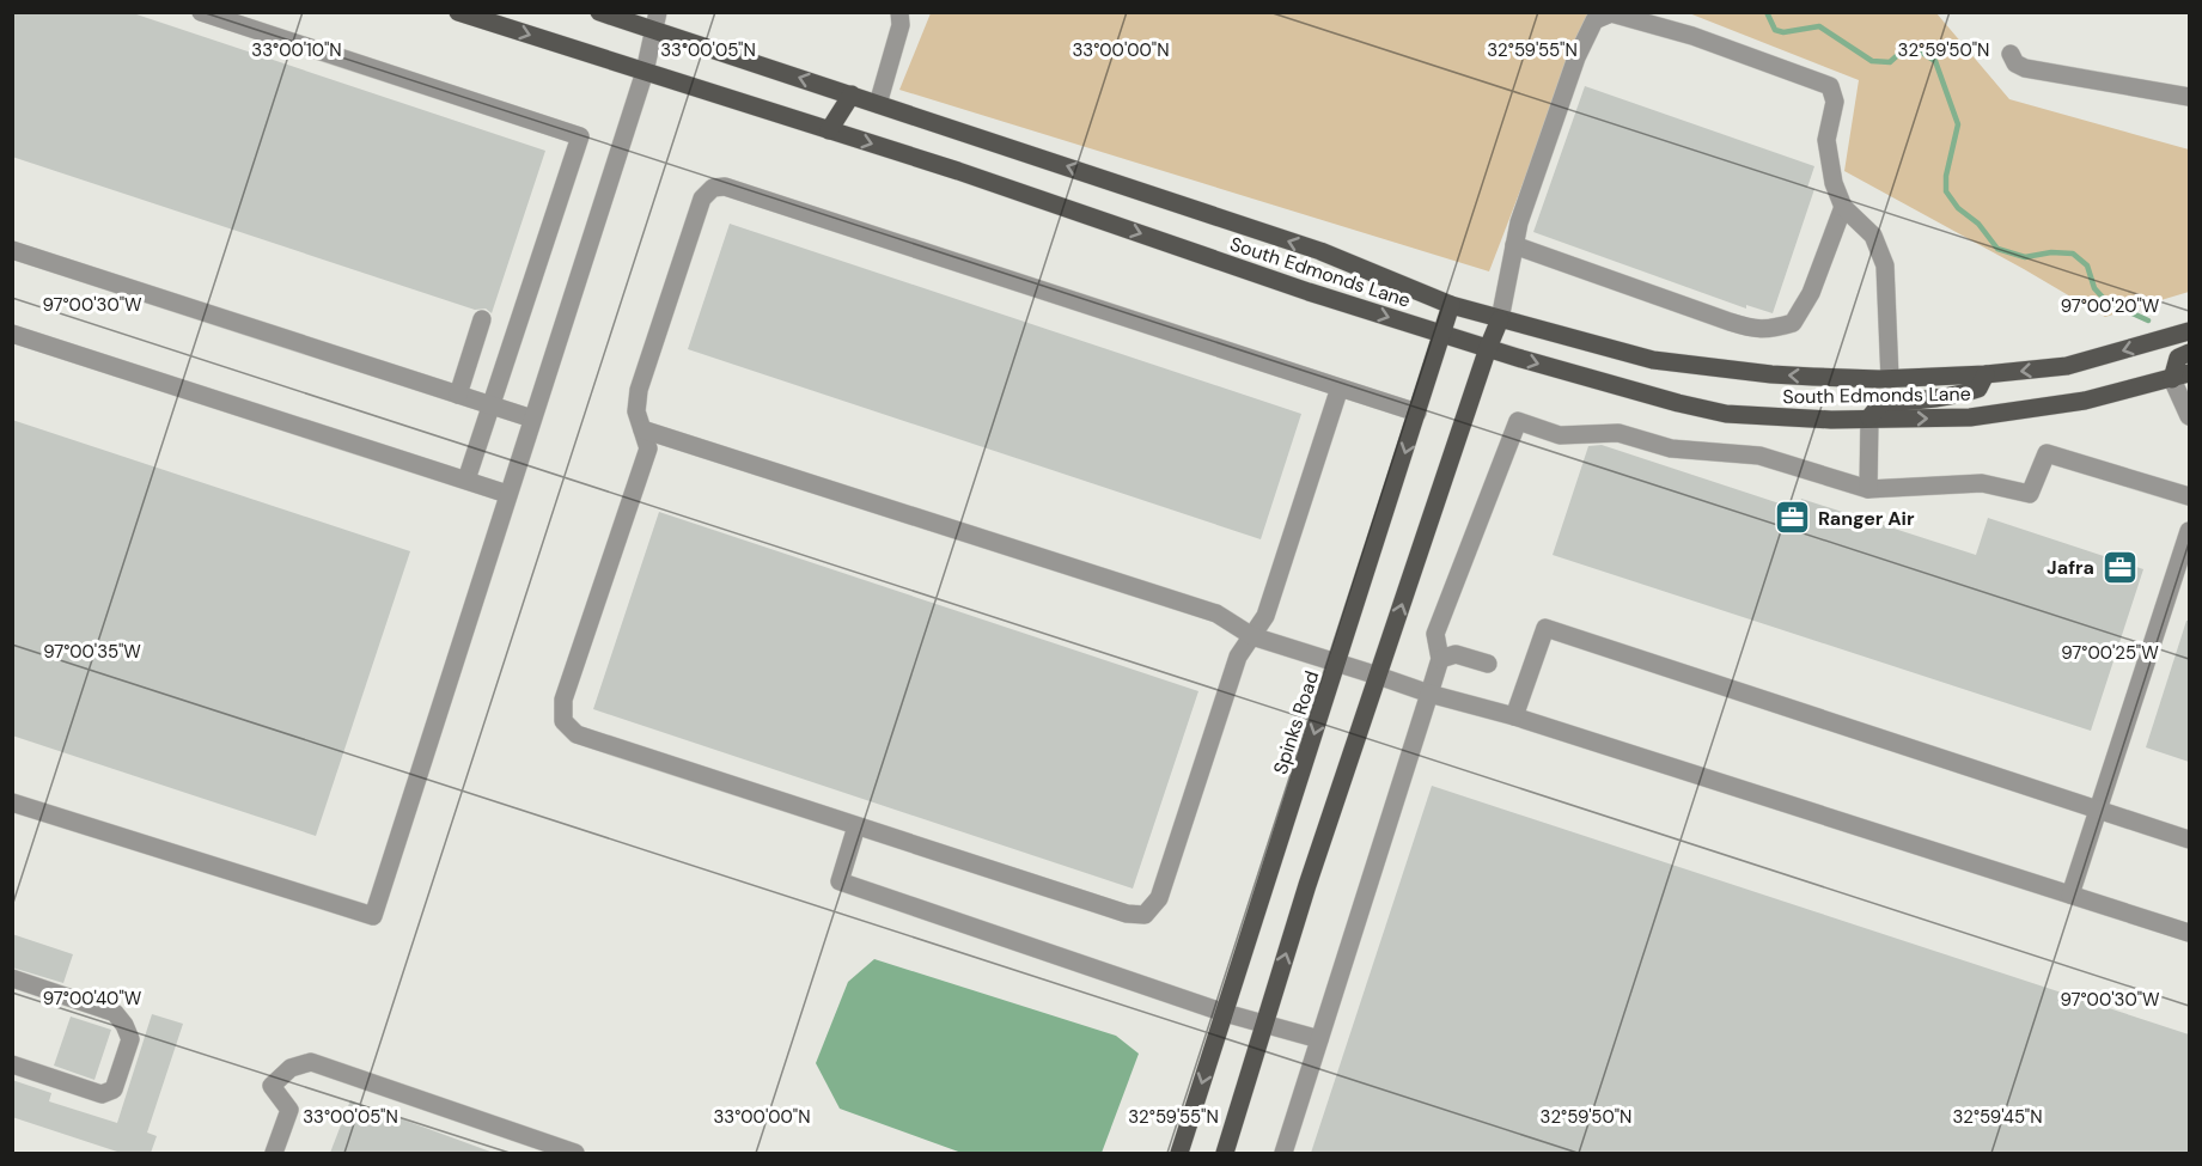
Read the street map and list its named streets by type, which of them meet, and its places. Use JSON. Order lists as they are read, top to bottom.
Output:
{
  "streets": {
    "main road": ["South Edmonds Lane", "Spinks Road"]
  },
  "crossings": [
    ["South Edmonds Lane", "Spinks Road"]
  ],
  "places": {
    "office": ["Ranger Air", "Jafra"]
  },
  "coordinates": [
    "33°00'10\"N",
    "33°00'05\"N",
    "33°00'00\"N",
    "32°59'55\"N",
    "32°59'50\"N",
    "97°00'30\"W",
    "97°00'20\"W",
    "97°00'35\"W",
    "97°00'25\"W",
    "97°00'40\"W",
    "32°59'45\"N"
  ]
}
